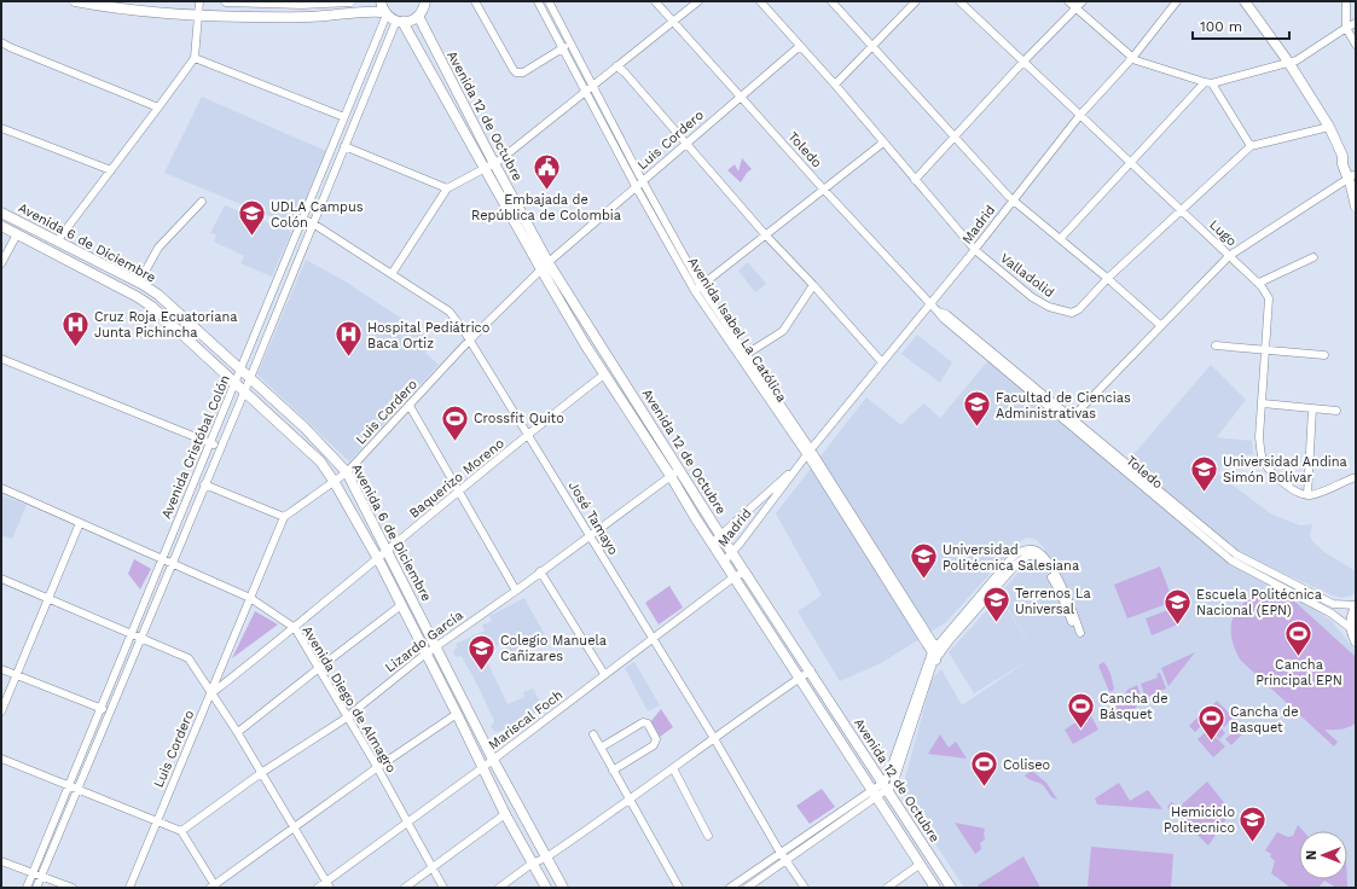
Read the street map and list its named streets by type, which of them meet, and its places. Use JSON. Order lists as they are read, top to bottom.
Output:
{
  "streets": {
    "main road": ["Avenida 12 de Octubre", "Avenida 6 de Diciembre"],
    "street": [
      "Luis Cordero",
      "Toledo",
      "Madrid",
      "Lugo",
      "Valladolid",
      "Avenida Isabel La Católica",
      "Avenida Cristóbal Colón",
      "Baquerizo Moreno",
      "José Tamayo",
      "Lizardo García",
      "Avenida Diego de Almagro",
      "Mariscal Foch"
    ]
  },
  "crossings": [
    ["Avenida 12 de Octubre", "Luis Cordero"],
    ["Avenida 12 de Octubre", "Madrid"],
    ["Avenida 12 de Octubre", "Avenida Cristóbal Colón"],
    ["Avenida 12 de Octubre", "Baquerizo Moreno"],
    ["Avenida 12 de Octubre", "Lizardo García"],
    ["Avenida 12 de Octubre", "Mariscal Foch"],
    ["Luis Cordero", "Toledo"],
    ["Luis Cordero", "Avenida 6 de Diciembre"],
    ["Luis Cordero", "Valladolid"],
    ["Luis Cordero", "Avenida Isabel La Católica"],
    ["Luis Cordero", "Baquerizo Moreno"],
    ["Luis Cordero", "José Tamayo"],
    ["Luis Cordero", "Avenida Diego de Almagro"],
    ["Toledo", "Madrid"],
    ["Madrid", "Lugo"],
    ["Madrid", "Valladolid"],
    ["Madrid", "Avenida Isabel La Católica"],
    ["Lugo", "Valladolid"],
    ["Avenida 6 de Diciembre", "Avenida Cristóbal Colón"],
    ["Avenida 6 de Diciembre", "Baquerizo Moreno"],
    ["Avenida 6 de Diciembre", "Lizardo García"],
    ["Avenida 6 de Diciembre", "Mariscal Foch"],
    ["Avenida Cristóbal Colón", "José Tamayo"],
    ["Avenida Cristóbal Colón", "Avenida Diego de Almagro"],
    ["Baquerizo Moreno", "José Tamayo"],
    ["Baquerizo Moreno", "Avenida Diego de Almagro"],
    ["José Tamayo", "Lizardo García"],
    ["José Tamayo", "Mariscal Foch"],
    ["Lizardo García", "Avenida Diego de Almagro"],
    ["Avenida Diego de Almagro", "Mariscal Foch"]
  ],
  "places": {
    "public building": ["Embajada de República de Colombia"],
    "school or university": [
      "UDLA Campus Colón",
      "Facultad de Ciencias Administrativas",
      "Universidad Andina Simón Bolívar",
      "Universidad Politécnica Salesiana",
      "Terrenos La Universal",
      "Escuela Politécnica Nacional (EPN)",
      "Colegio Manuela Cañizares",
      "Hemiciclo Politecnico"
    ],
    "hospital": ["Cruz Roja Ecuatoriana Junta Pichincha", "Hospital Pediátrico Baca Ortiz"],
    "sports": [
      "Crossfit Quito",
      "Cancha Principal EPN",
      "Cancha de Básquet",
      "Cancha de Basquet",
      "Coliseo"
    ]
  },
  "scale_bar": "100 m",
  "north": "left"
}
